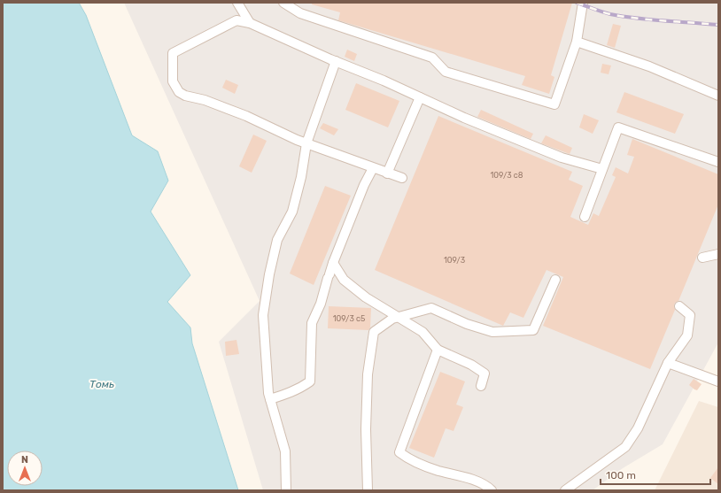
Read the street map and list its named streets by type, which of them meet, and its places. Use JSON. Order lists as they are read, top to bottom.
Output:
{
  "water": ["Томь"],
  "house_numbers": ["109/3 с8", "109/3", "109/3 с5"],
  "scale_bar": "100 m",
  "north": "top"
}
